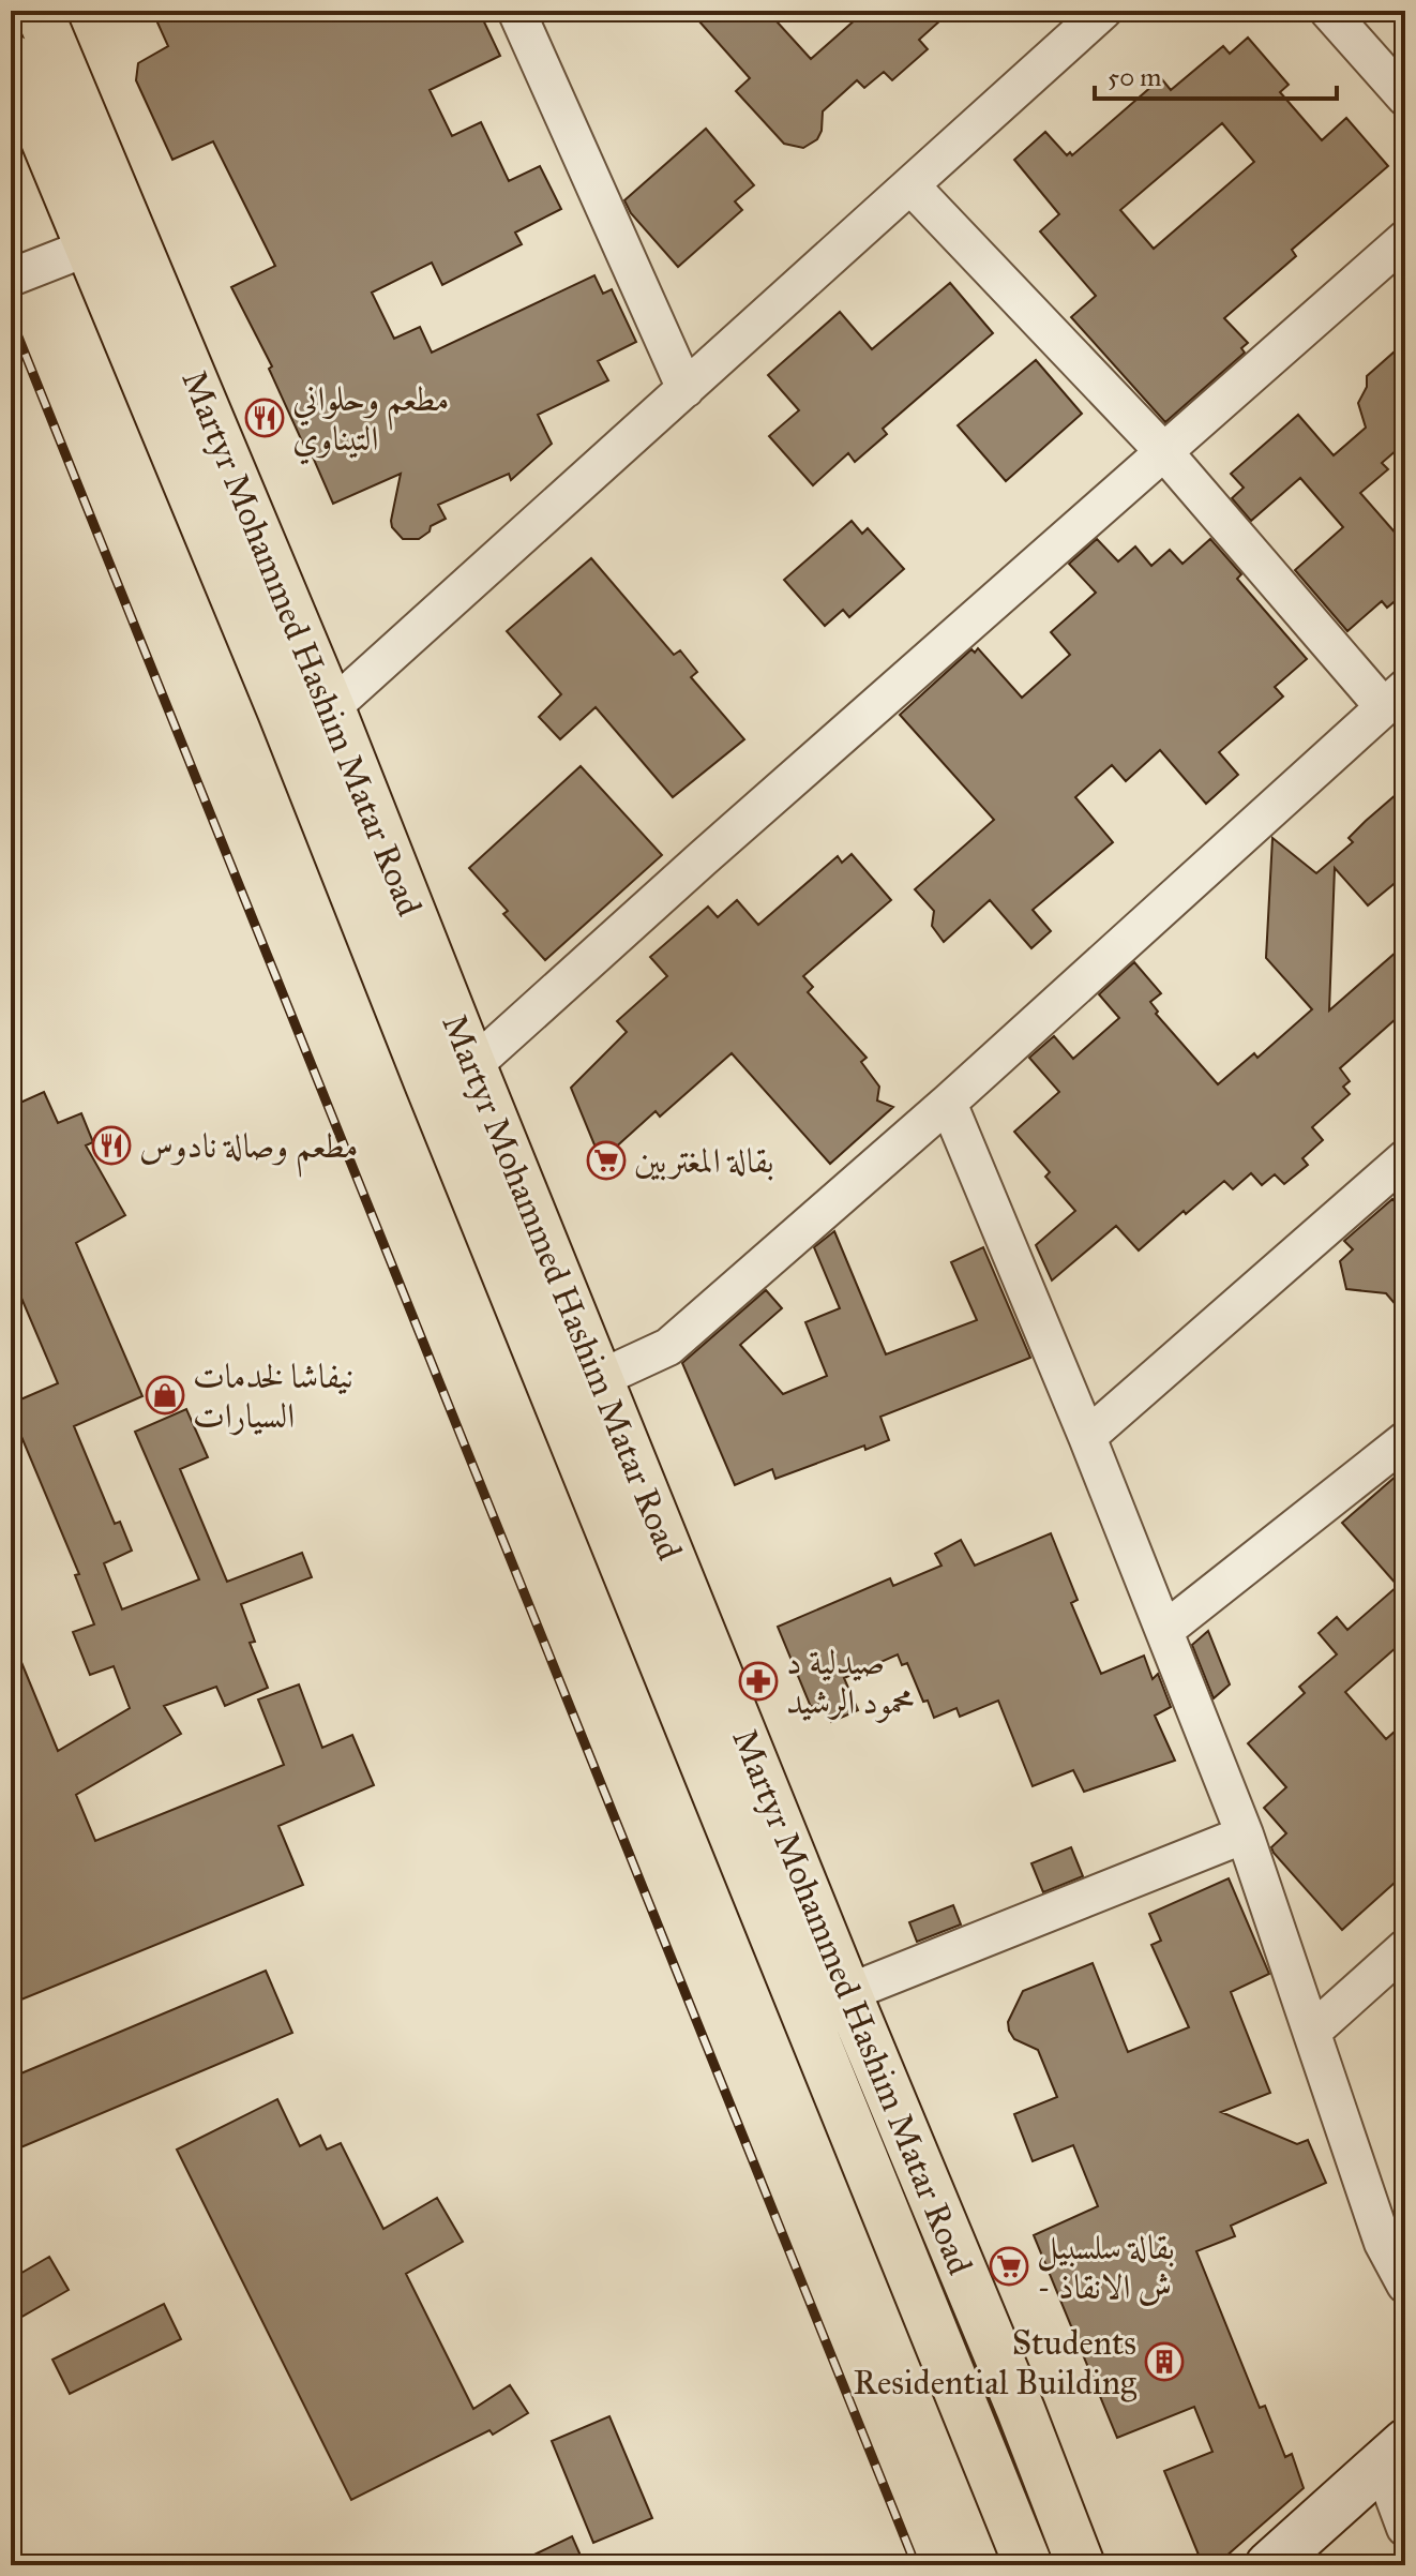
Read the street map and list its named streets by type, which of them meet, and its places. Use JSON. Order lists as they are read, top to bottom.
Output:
{
  "streets": {
    "main road": ["Martyr Mohammed Hashim Matar Road"]
  },
  "places": {
    "restaurant": ["مطعم وحلواني التيناوي", "مطعم وصالة نادوس"],
    "supermarket": ["بقالة المغتربين", "بقالة سلسبيل - ش الانقاذ"],
    "shop": ["نيفاشا لخدمات السيارات"],
    "pharmacy": ["صيدلية د محمود الرشيد"],
    "building": ["Students Residential Building"]
  },
  "scale_bar": "50 m"
}
